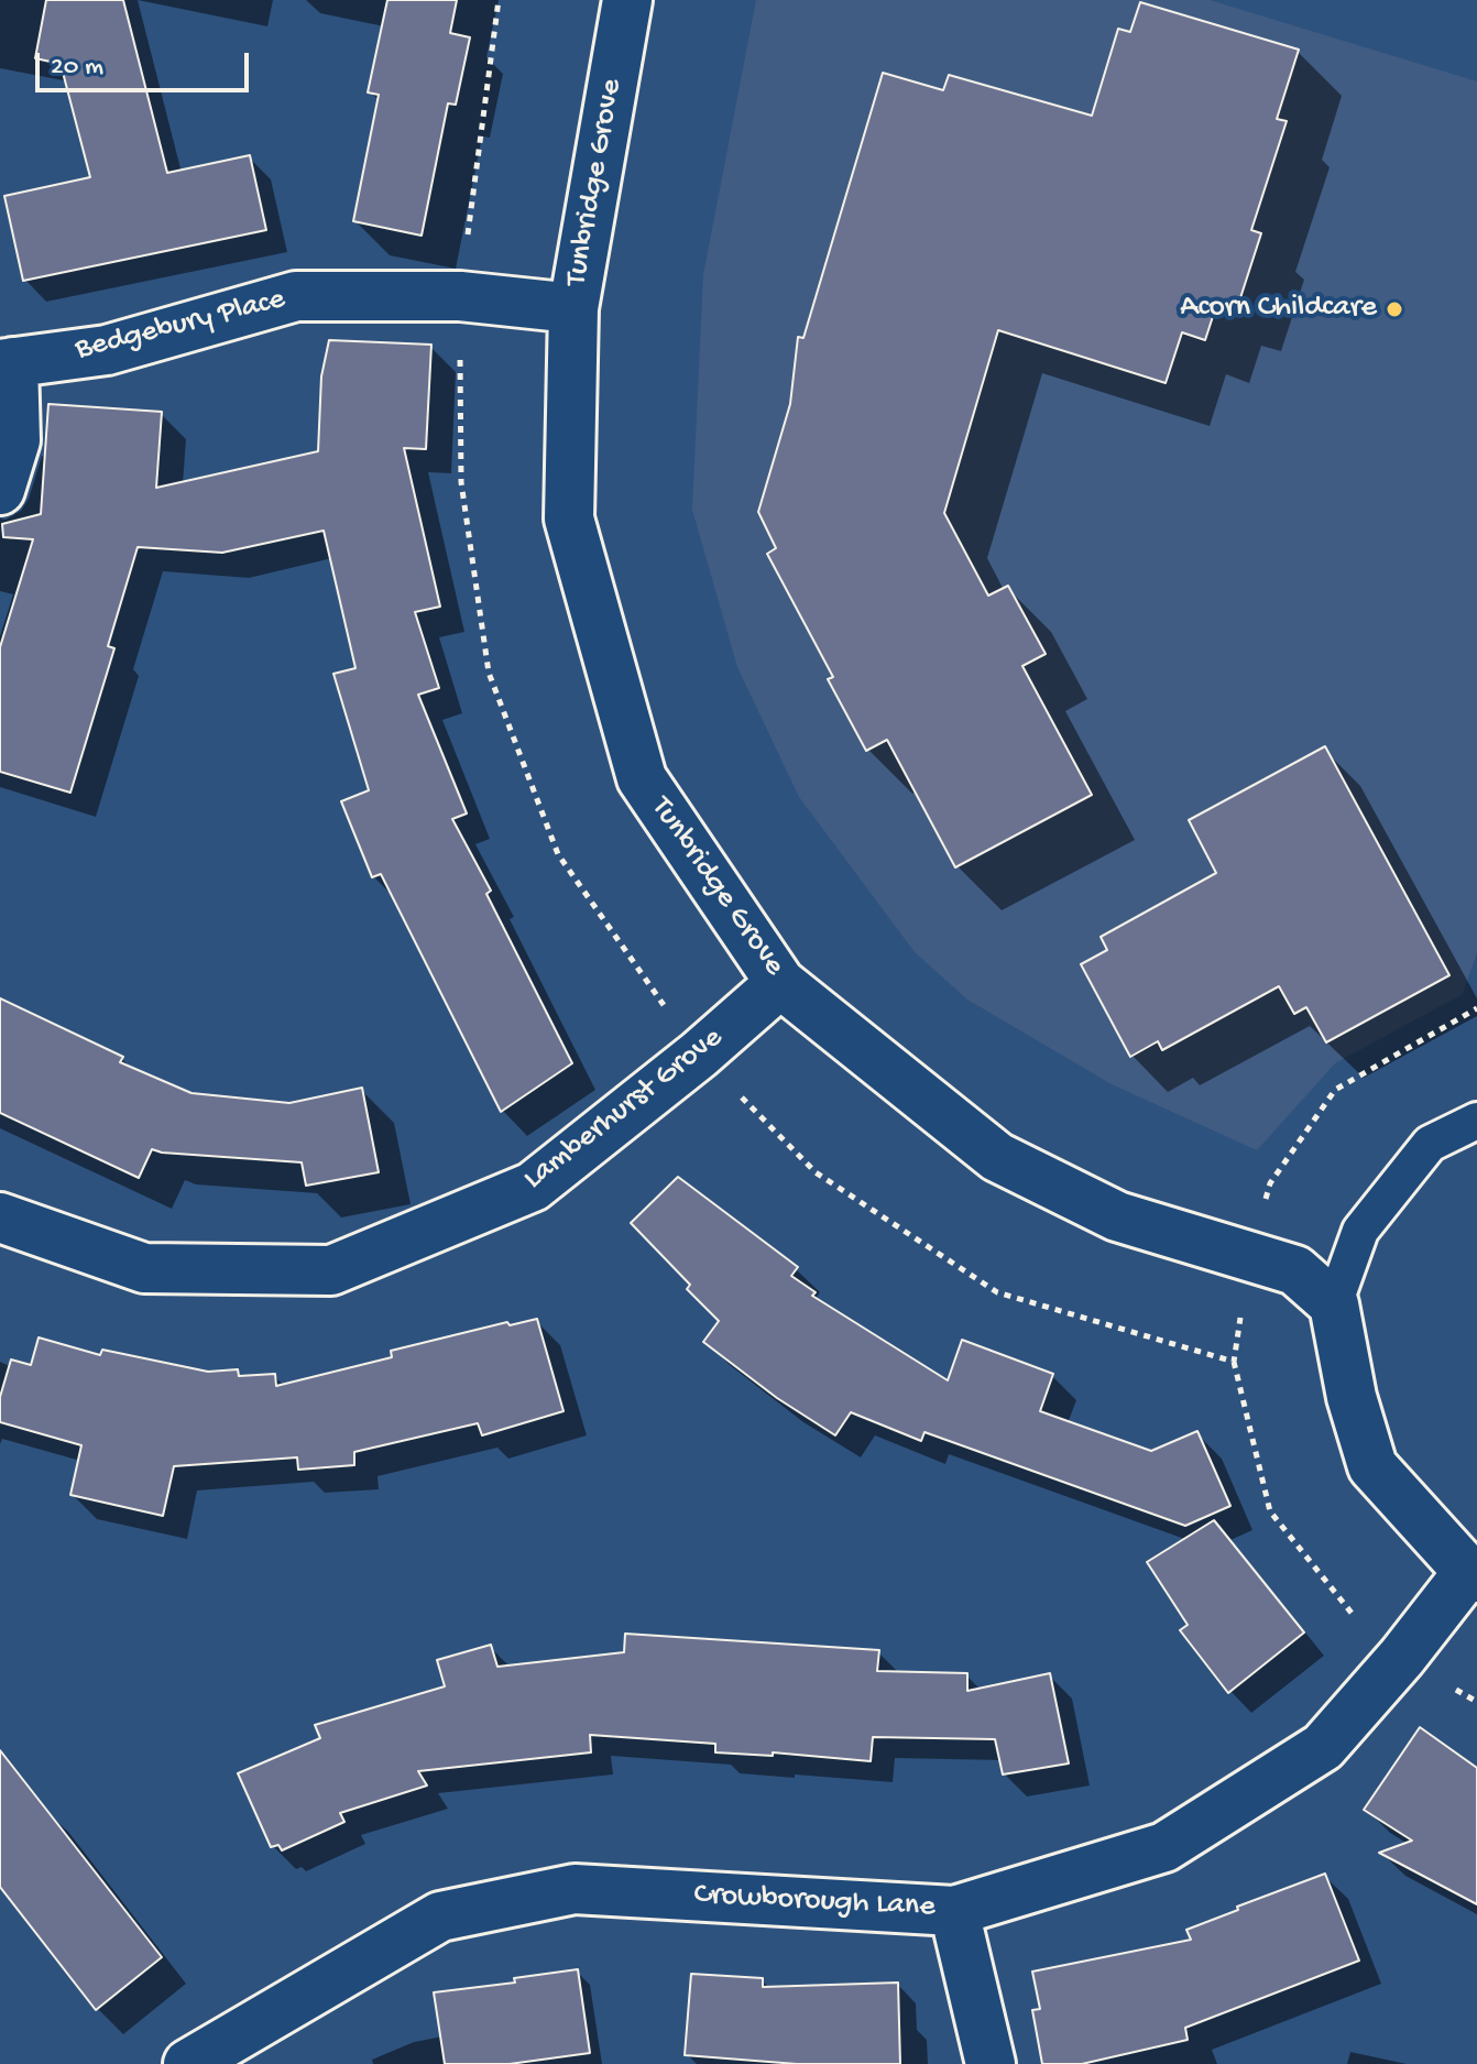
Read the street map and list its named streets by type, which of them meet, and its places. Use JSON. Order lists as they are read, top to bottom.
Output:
{
  "streets": {
    "street": [
      "Tunbridge Grove",
      "Bedgebury Place",
      "Lamberhurst Grove",
      "Crowborough Lane"
    ]
  },
  "crossings": [
    ["Tunbridge Grove", "Bedgebury Place"],
    ["Tunbridge Grove", "Lamberhurst Grove"]
  ],
  "places": ["Acorn Childcare"],
  "scale_bar": "20 m"
}
